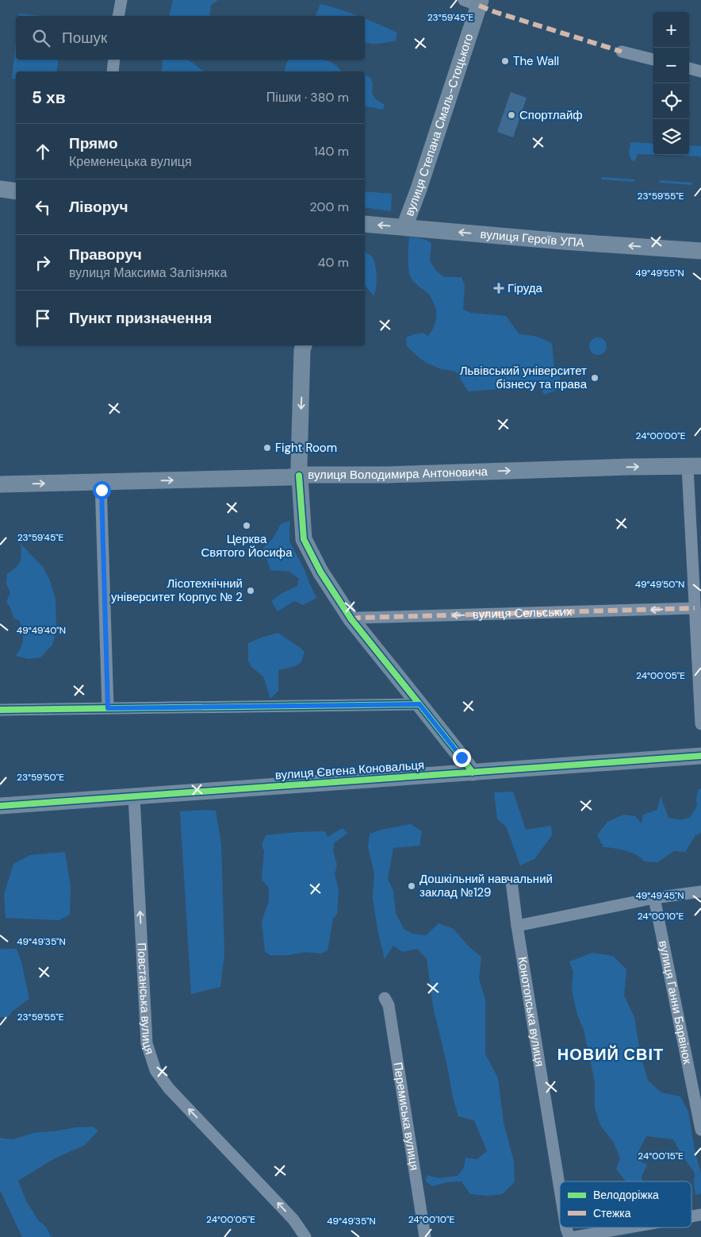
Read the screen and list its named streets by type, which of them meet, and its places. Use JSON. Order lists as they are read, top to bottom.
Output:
{
  "streets": {
    "street": [
      "вулиця Степана Смаль-Стоцького",
      "вулиця Героїв УПА",
      "вулиця Володимира Антоновича",
      "вулиця Сельських",
      "вулиця Євгена Коновальця",
      "Повстанська вулиця",
      "вулиця Ганни Барвінок",
      "Конотопська вулиця",
      "Перемиська вулиця"
    ]
  },
  "crossings": [
    ["вулиця Степана Смаль-Стоцького", "вулиця Героїв УПА"],
    ["вулиця Євгена Коновальця", "Повстанська вулиця"]
  ],
  "one_way": [
    "вулиця Героїв УПА",
    "вулиця Володимира Антоновича",
    "вулиця Сельських",
    "Повстанська вулиця"
  ],
  "districts": ["НОВИЙ СВІТ"],
  "places": {
    "other": [
      "The Wall",
      "Спортлайф",
      "Львівський університет бізнесу та права",
      "Fight Room",
      "Церква Святого Йосифа",
      "Лісотехнічний університет Корпус № 2",
      "Дошкільний навчальний заклад №129"
    ],
    "health": ["Гіруда"]
  },
  "legend": ["Велодоріжка", "Стежка"],
  "page": {
    "map_buttons": ["+", "−"],
    "search": "Пошук",
    "heading": ["5 хв", "Пішки · 380 m"],
    "list": [
      ["Прямо", "Кременецька вулиця", "140 m"],
      ["Ліворуч", "200 m"],
      ["Праворуч", "вулиця Максима Залізняка", "40 m"],
      "Пункт призначення"
    ]
  },
  "coordinates": [
    "23°59'45\"E",
    "23°59'55\"E",
    "49°49'55\"N",
    "24°00'00\"E",
    "49°49'50\"N",
    "49°49'40\"N",
    "24°00'05\"E",
    "23°59'50\"E",
    "49°49'45\"N",
    "24°00'10\"E",
    "49°49'35\"N",
    "24°00'15\"E"
  ]
}
